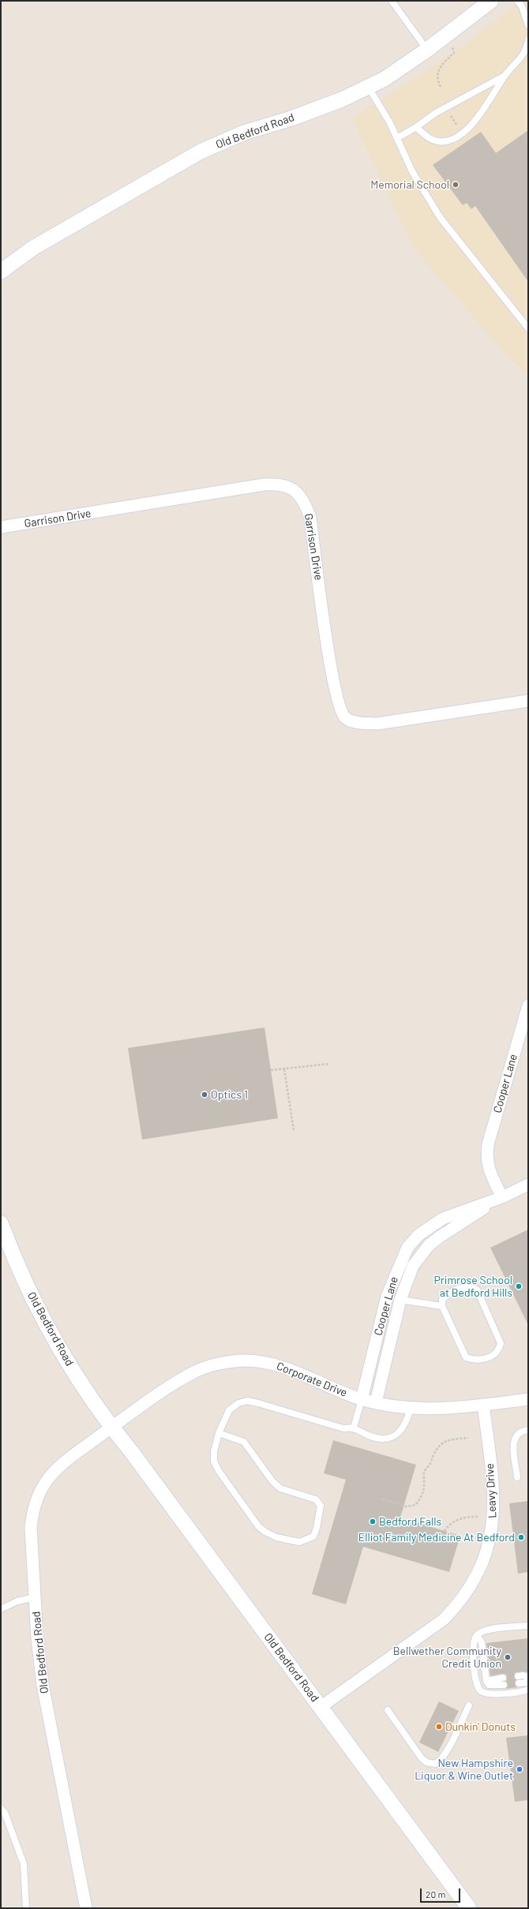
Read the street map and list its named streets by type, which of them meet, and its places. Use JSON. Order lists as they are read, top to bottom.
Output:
{
  "streets": {
    "street": [
      "Old Bedford Road",
      "Garrison Drive",
      "Cooper Lane",
      "Corporate Drive",
      "Leavy Drive"
    ]
  },
  "crossings": [
    ["Old Bedford Road", "Corporate Drive"],
    ["Old Bedford Road", "Leavy Drive"],
    ["Cooper Lane", "Corporate Drive"],
    ["Corporate Drive", "Leavy Drive"]
  ],
  "places": [
    "Memorial School",
    "Optics 1",
    "Primrose School at Bedford Hills",
    "Bedford Falls",
    "Elliot Family Medicine At Bedford",
    "Bellwether Community Credit Union",
    "Dunkin' Donuts",
    "New Hampshire Liquor & Wine Outlet"
  ],
  "scale_bar": "20 m"
}
